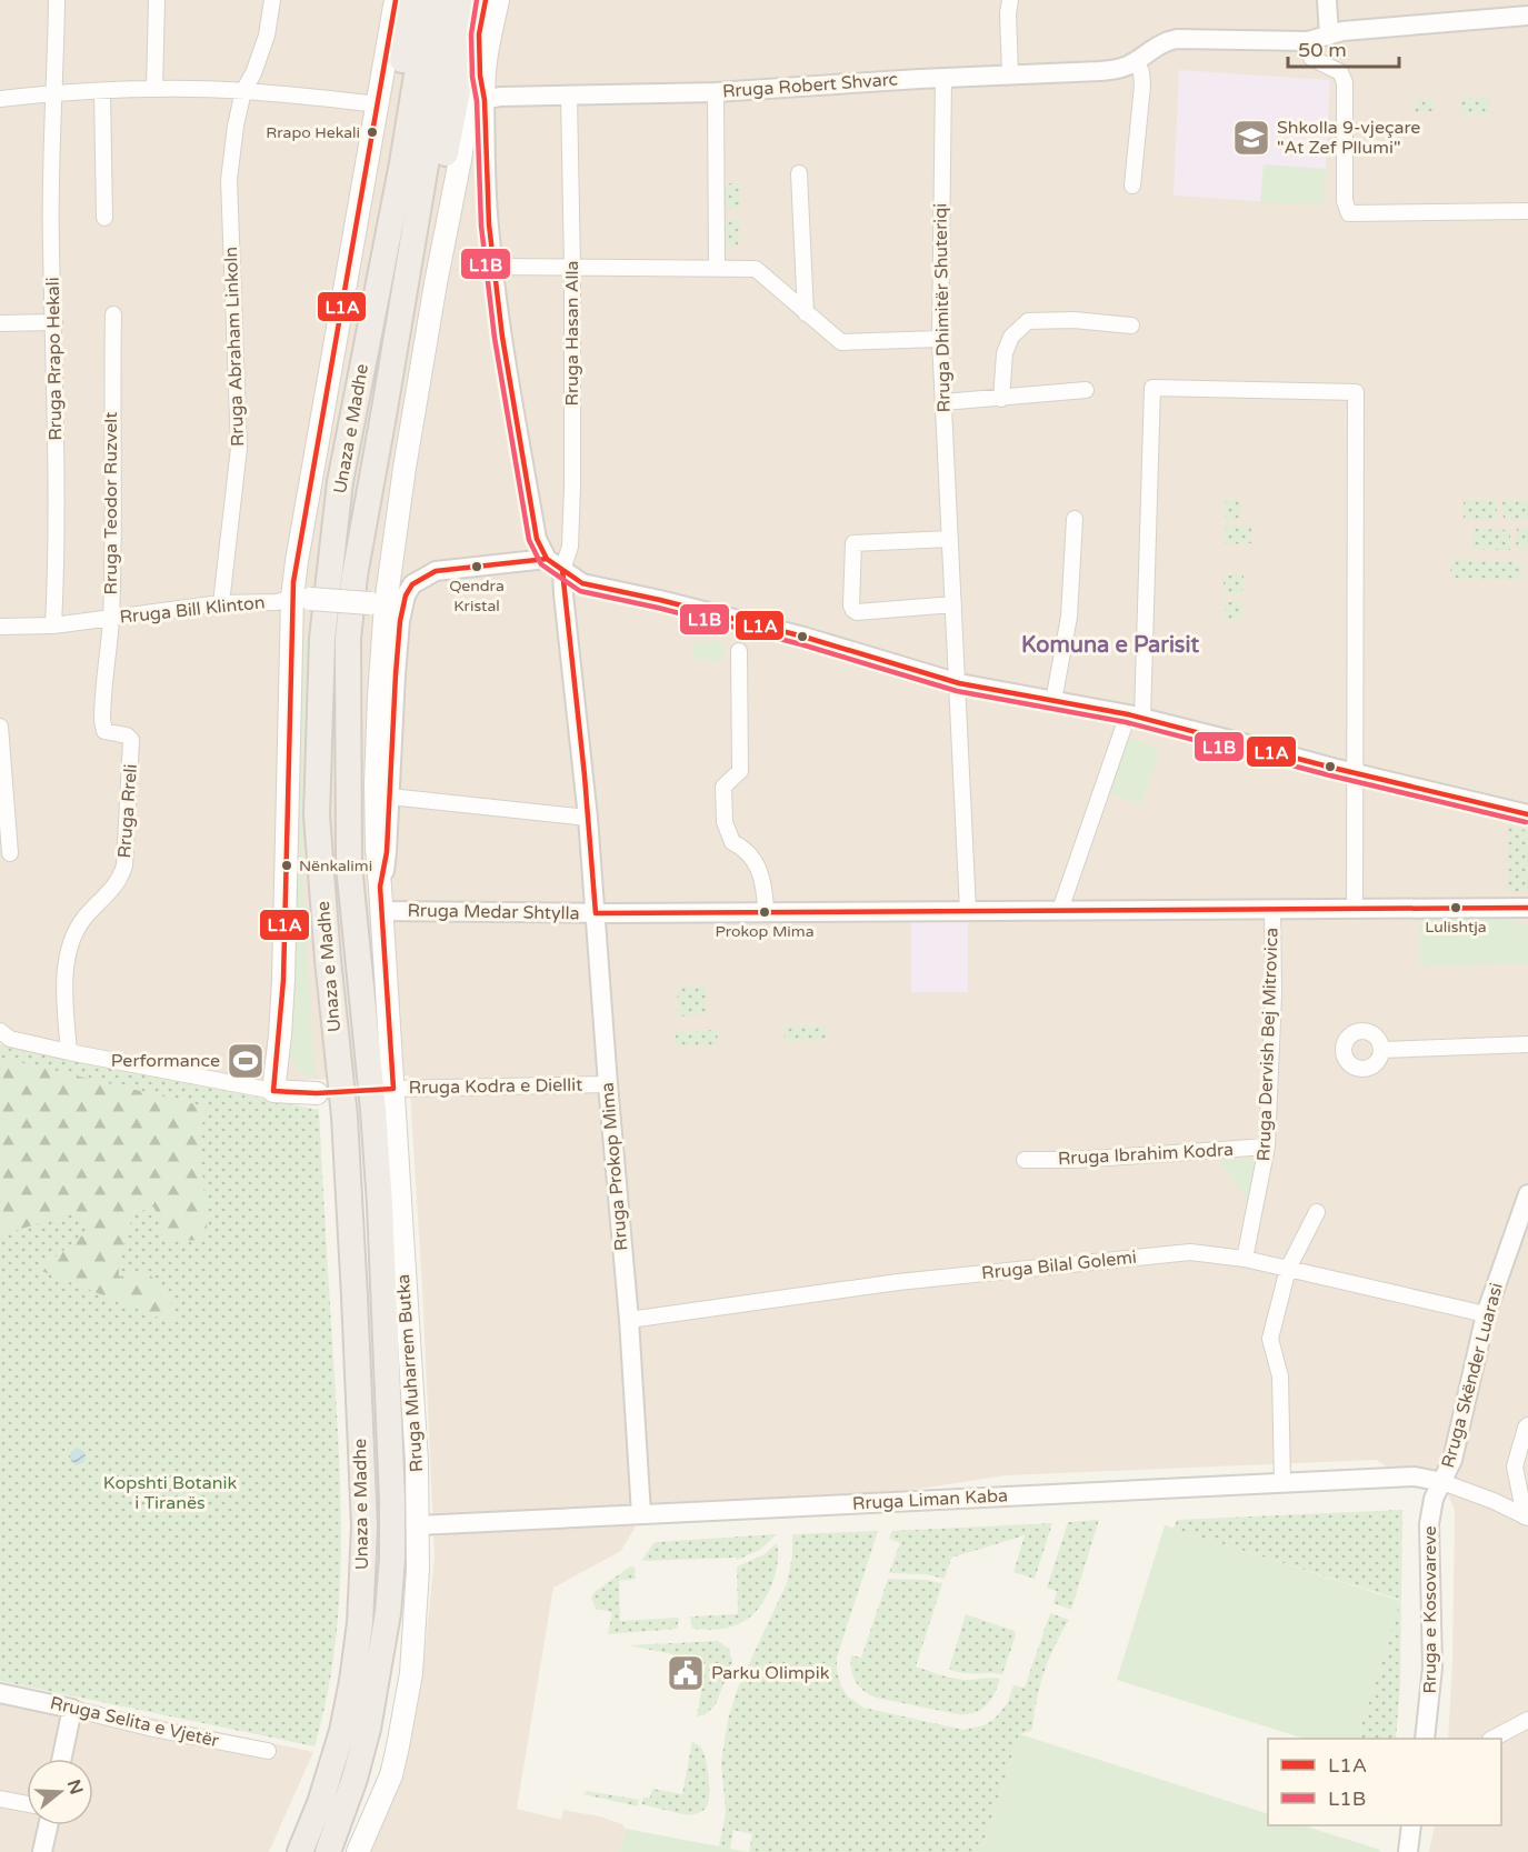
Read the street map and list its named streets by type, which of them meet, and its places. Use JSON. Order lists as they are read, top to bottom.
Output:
{
  "streets": {
    "highway": ["Unaza e Madhe"],
    "main road": ["Rruga Bill Klinton", "Rruga Muharrem Butka"],
    "street": [
      "Rruga Robert Shvarc",
      "Rruga Dhimitër Shuteriqi",
      "Rruga Hasan Alla",
      "Rruga Abraham Linkoln",
      "Rruga Rrapo Hekali",
      "Rruga Teodor Ruzvelt",
      "Rruga Rreli",
      "Rruga Medar Shtylla",
      "Rruga Dervish Bej Mitrovica",
      "Rruga Kodra e Diellit",
      "Rruga Ibrahim Kodra",
      "Rruga Prokop Mima",
      "Rruga Bilal Golemi",
      "Rruga Skënder Luarasi",
      "Rruga Liman Kaba",
      "Rruga e Kosovareve",
      "Rruga Selita e Vjetër"
    ]
  },
  "crossings": [
    ["Rruga Robert Shvarc", "Rruga Dhimitër Shuteriqi"],
    ["Rruga Robert Shvarc", "Rruga Hasan Alla"],
    ["Rruga Dhimitër Shuteriqi", "Rruga Medar Shtylla"],
    ["Rruga Hasan Alla", "Rruga Prokop Mima"],
    ["Rruga Abraham Linkoln", "Rruga Bill Klinton"],
    ["Rruga Rrapo Hekali", "Rruga Bill Klinton"],
    ["Rruga Teodor Ruzvelt", "Rruga Bill Klinton"],
    ["Rruga Teodor Ruzvelt", "Rruga Rreli"],
    ["Rruga Bill Klinton", "Rruga Muharrem Butka"],
    ["Rruga Medar Shtylla", "Rruga Dervish Bej Mitrovica"],
    ["Rruga Medar Shtylla", "Rruga Prokop Mima"],
    ["Rruga Medar Shtylla", "Rruga Muharrem Butka"],
    ["Rruga Dervish Bej Mitrovica", "Rruga Ibrahim Kodra"],
    ["Rruga Dervish Bej Mitrovica", "Rruga Bilal Golemi"],
    ["Rruga Kodra e Diellit", "Rruga Prokop Mima"],
    ["Rruga Kodra e Diellit", "Rruga Muharrem Butka"],
    ["Rruga Prokop Mima", "Rruga Bilal Golemi"],
    ["Rruga Prokop Mima", "Rruga Liman Kaba"],
    ["Rruga Bilal Golemi", "Rruga Skënder Luarasi"],
    ["Rruga Muharrem Butka", "Rruga Liman Kaba"],
    ["Rruga Skënder Luarasi", "Rruga Liman Kaba"],
    ["Rruga Skënder Luarasi", "Rruga e Kosovareve"],
    ["Rruga Liman Kaba", "Rruga e Kosovareve"]
  ],
  "districts": ["Komuna e Parisit"],
  "parks": ["Kopshti Botanik i Tiranës"],
  "places": {
    "other": [
      "Rrapo Hekali",
      "Qendra Kristal",
      "Nënkalimi",
      "Lulishtja",
      "Prokop Mima"
    ],
    "school or university": ["Shkolla 9-vjeçare \"At Zef Pllumi\""],
    "sports": ["Performance"],
    "public building": ["Parku Olimpik"]
  },
  "lines": ["transit line L1A", "transit line L1B"],
  "legend": ["L1A", "L1B"],
  "scale_bar": "50 m",
  "north": "right"
}
